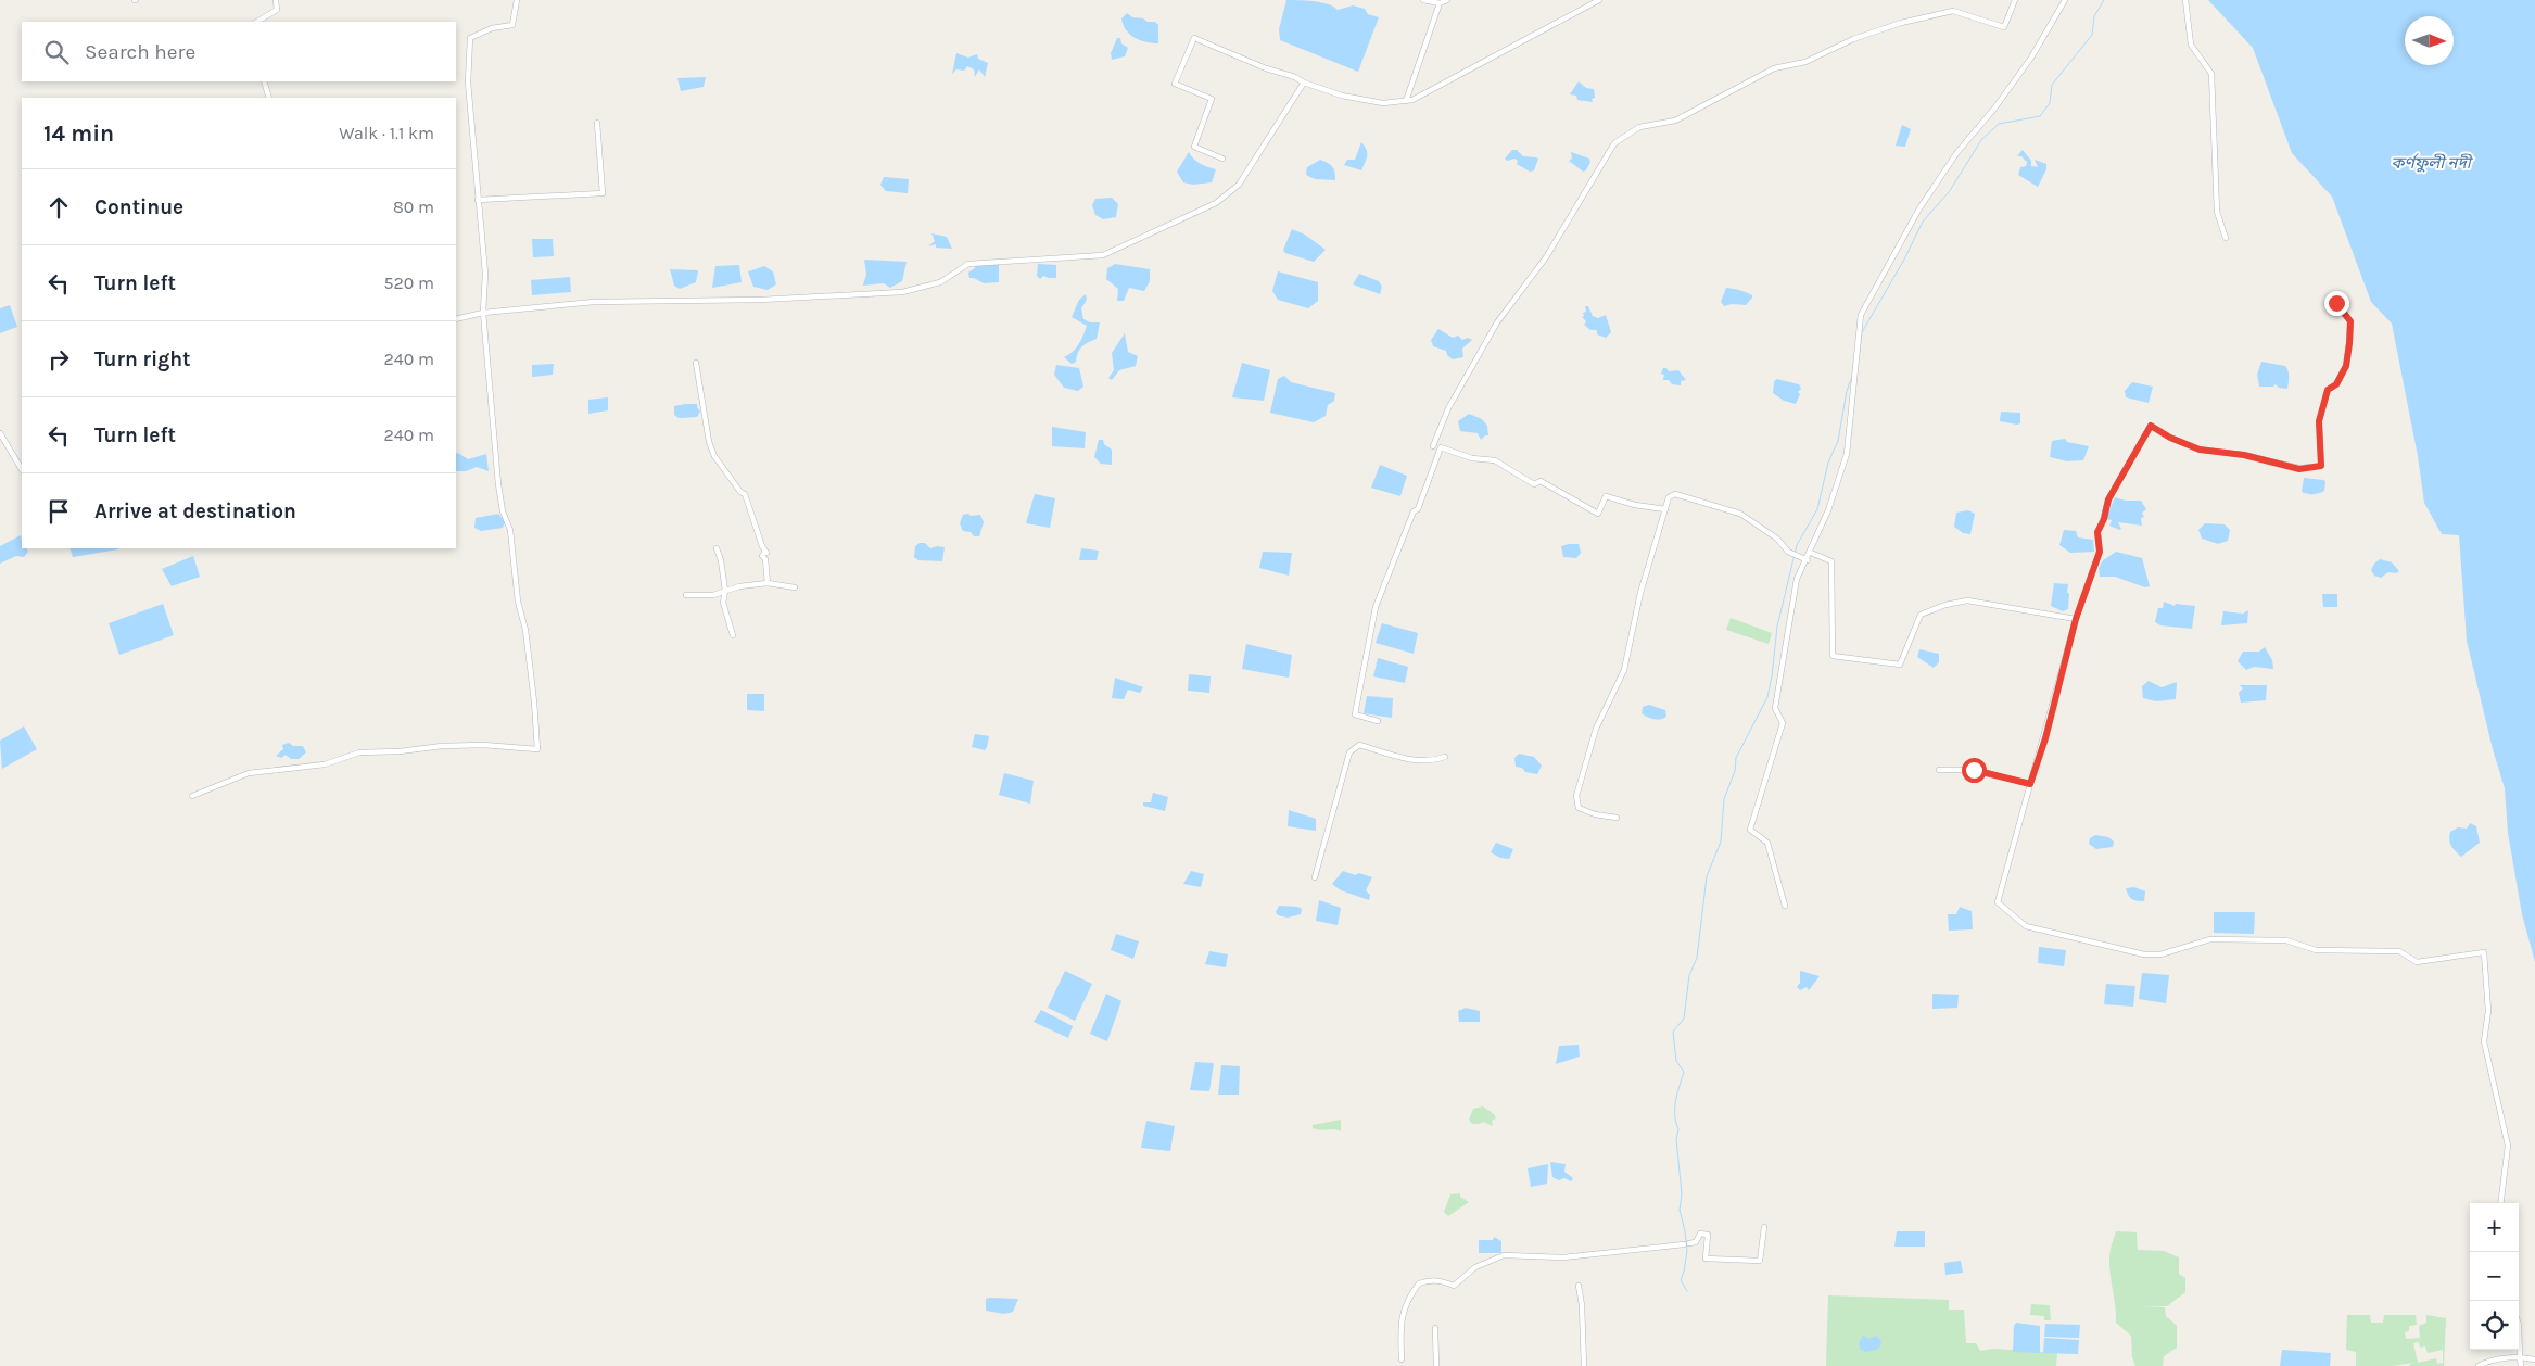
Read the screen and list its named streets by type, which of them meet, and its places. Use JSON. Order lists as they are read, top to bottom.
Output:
{
  "water": ["কর্ণফুলী নদী"],
  "north": "right",
  "page": {
    "search": "Search here",
    "heading": ["14 min", "Walk · 1.1 km"],
    "list": [
      ["Continue", "80 m"],
      ["Turn left", "520 m"],
      ["Turn right", "240 m"],
      ["Turn left", "240 m"],
      "Arrive at destination"
    ],
    "map_buttons": ["+", "−"]
  }
}
